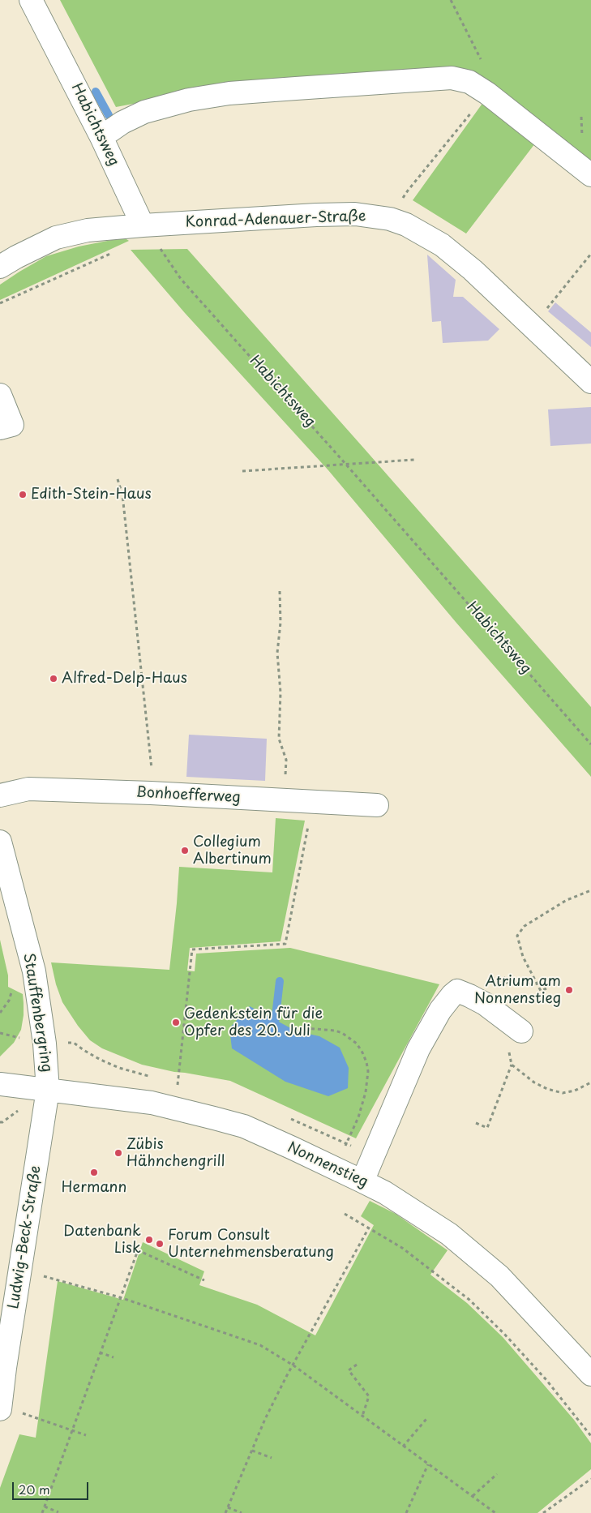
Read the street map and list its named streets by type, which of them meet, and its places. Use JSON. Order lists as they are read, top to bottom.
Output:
{
  "streets": {
    "street": [
      "Habichtsweg",
      "Konrad-Adenauer-Straße",
      "Bonhoefferweg",
      "Stauffenbergring",
      "Nonnenstieg",
      "Ludwig-Beck-Straße"
    ]
  },
  "crossings": [
    ["Habichtsweg", "Konrad-Adenauer-Straße"],
    ["Stauffenbergring", "Nonnenstieg"],
    ["Stauffenbergring", "Ludwig-Beck-Straße"],
    ["Nonnenstieg", "Ludwig-Beck-Straße"]
  ],
  "places": [
    "Edith-Stein-Haus",
    "Alfred-Delp-Haus",
    "Collegium Albertinum",
    "Atrium am Nonnenstieg",
    "Gedenkstein für die Opfer des 20. Juli",
    "Zübis Hähnchengrill",
    "Hermann",
    "Datenbank Lisk",
    "Forum Consult Unternehmensberatung"
  ],
  "scale_bar": "20 m"
}
